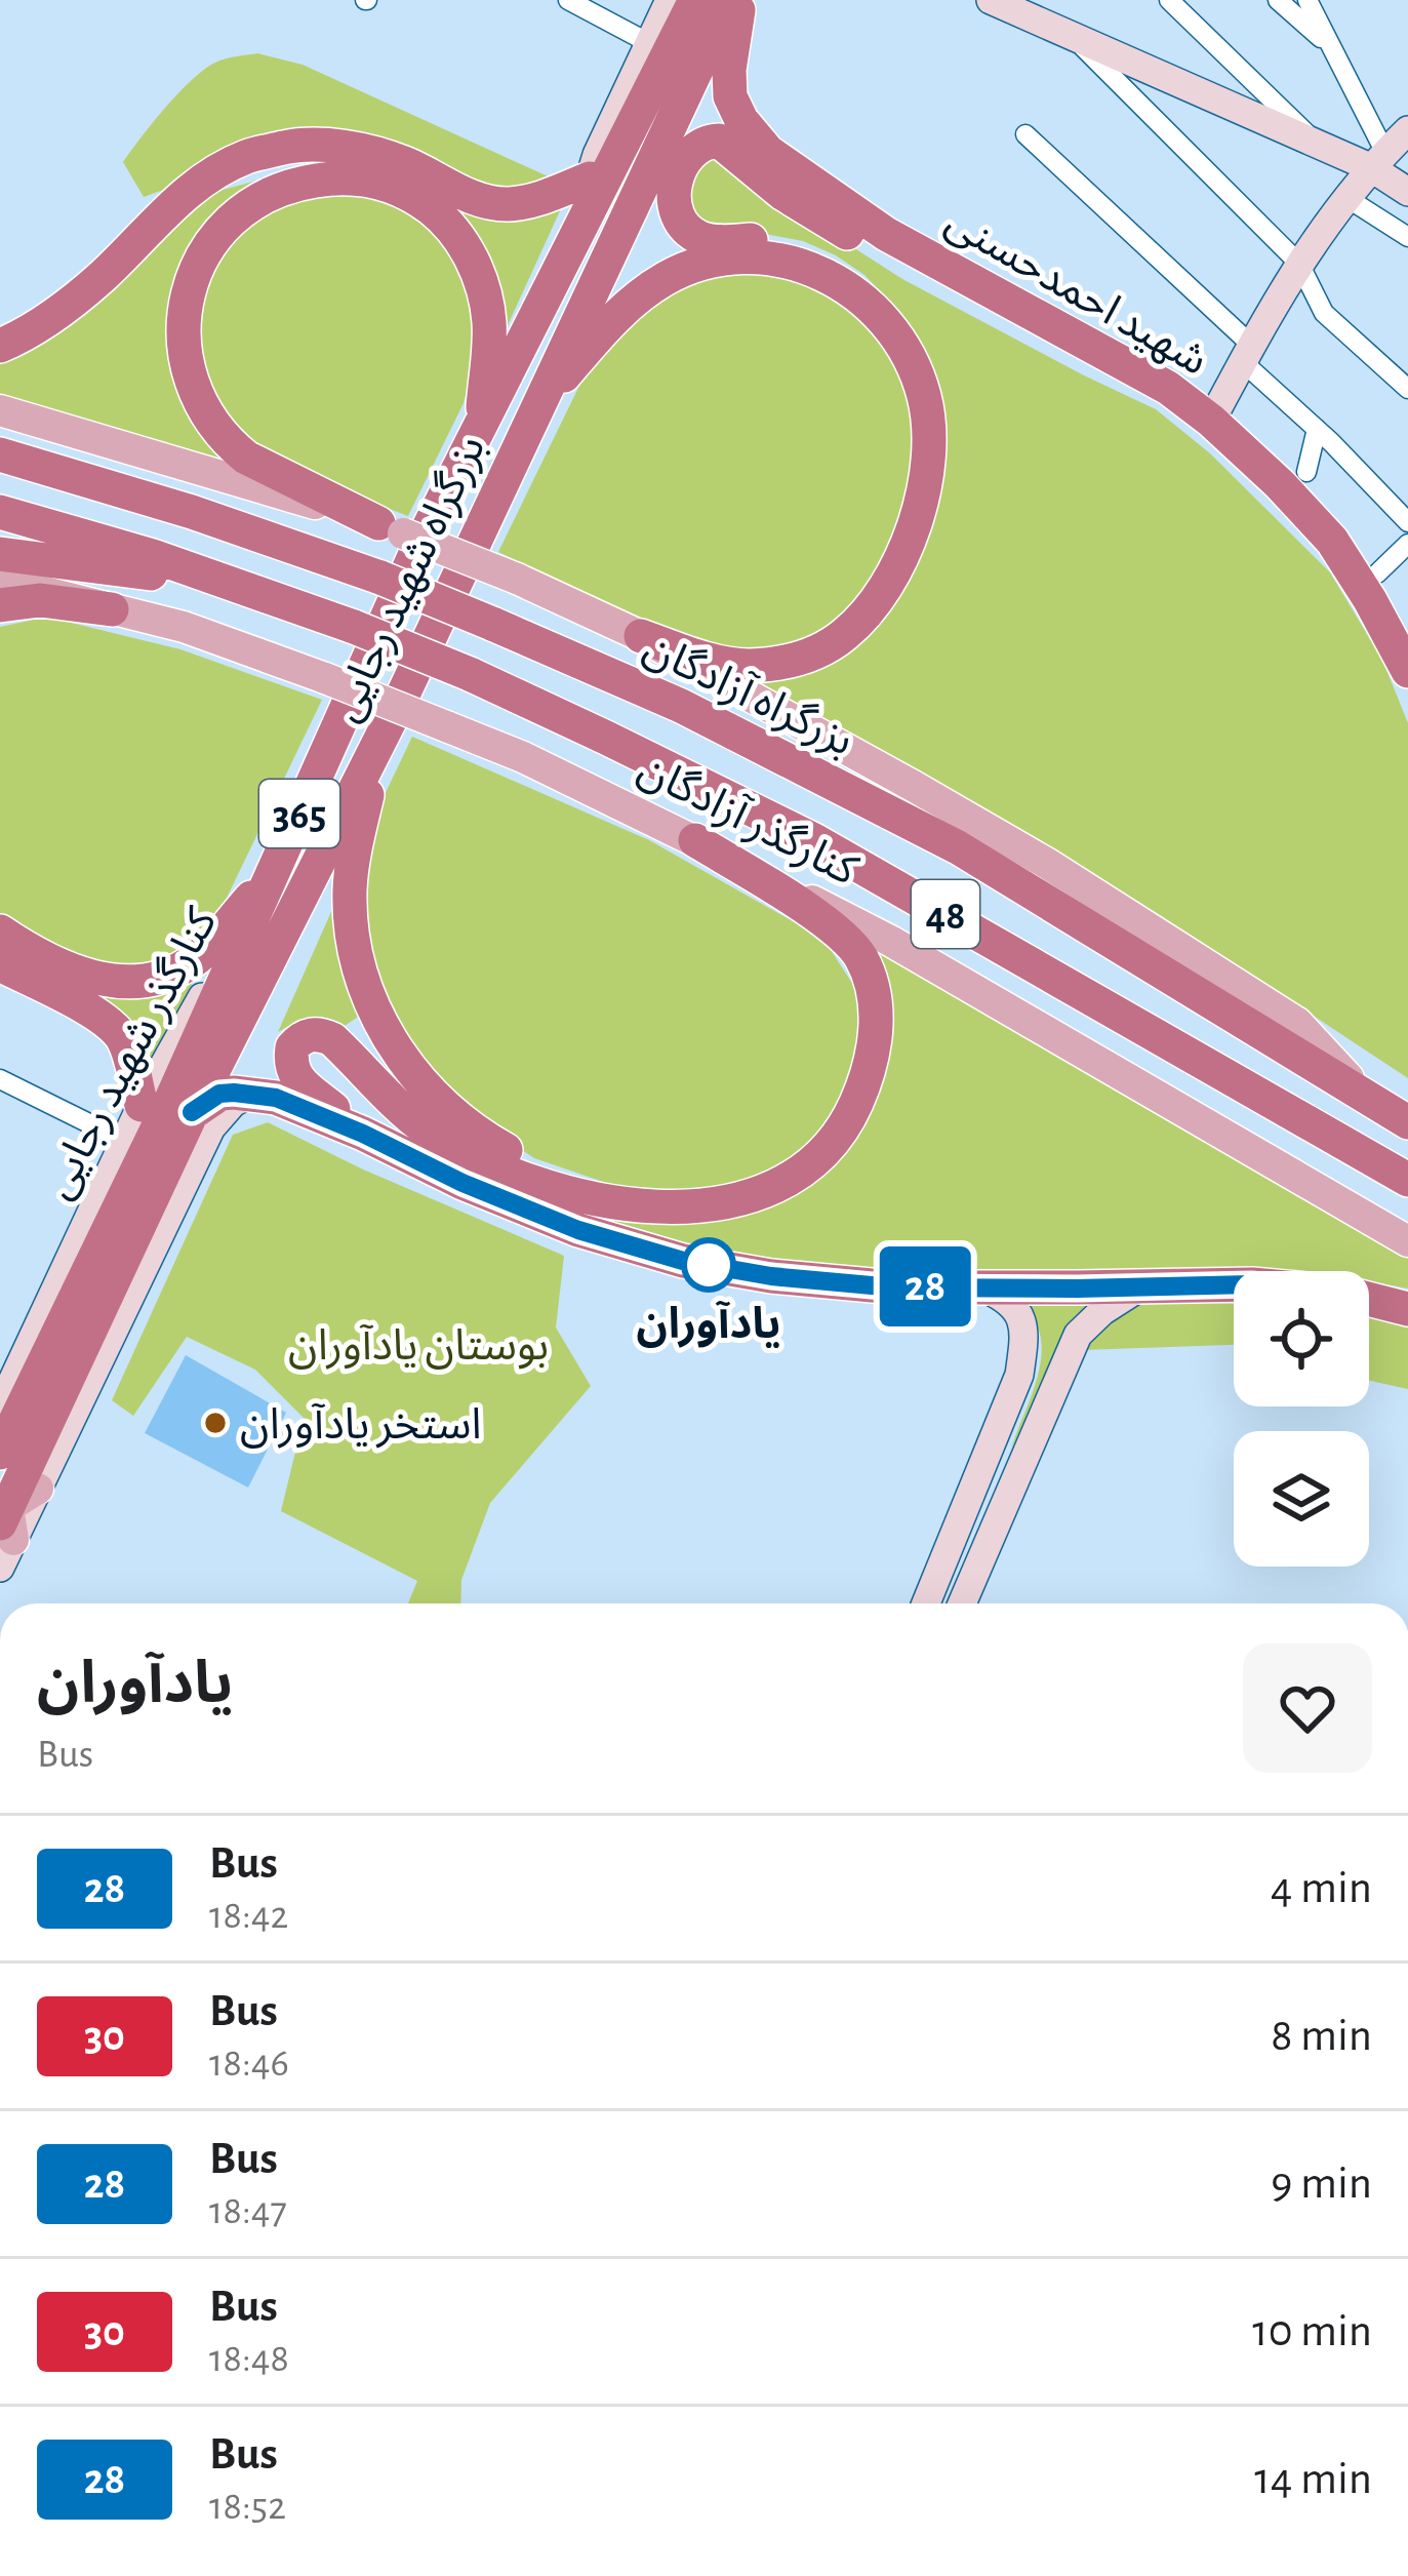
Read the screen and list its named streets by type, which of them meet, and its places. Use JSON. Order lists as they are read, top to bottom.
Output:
{
  "streets": {
    "highway": [
      "شهید احمدحسنی",
      "بزرگراه شهید رجایی",
      "بزرگراه آزادگان",
      "365",
      "48"
    ],
    "main road": ["کنارگذر آزادگان"],
    "street": ["کنارگذر شهید رجایی"]
  },
  "crossings": [
    ["بزرگراه شهید رجایی", "کنارگذر شهید رجایی"]
  ],
  "parks": ["بوستان یادآوران"],
  "places": ["یادآوران", "استخر یادآوران"],
  "lines": ["bus line 28"],
  "page": {
    "on_map": "28",
    "heading": ["یادآوران", "Bus"],
    "list": [
      {
        "mark": "28",
        "name": "Bus",
        "note": "18:42",
        "value": "4 min"
      },
      {
        "mark": "30",
        "name": "Bus",
        "note": "18:46",
        "value": "8 min"
      },
      {
        "mark": "28",
        "name": "Bus",
        "note": "18:47",
        "value": "9 min"
      },
      {
        "mark": "30",
        "name": "Bus",
        "note": "18:48",
        "value": "10 min"
      },
      {
        "mark": "28",
        "name": "Bus",
        "note": "18:52",
        "value": "14 min"
      }
    ]
  }
}
